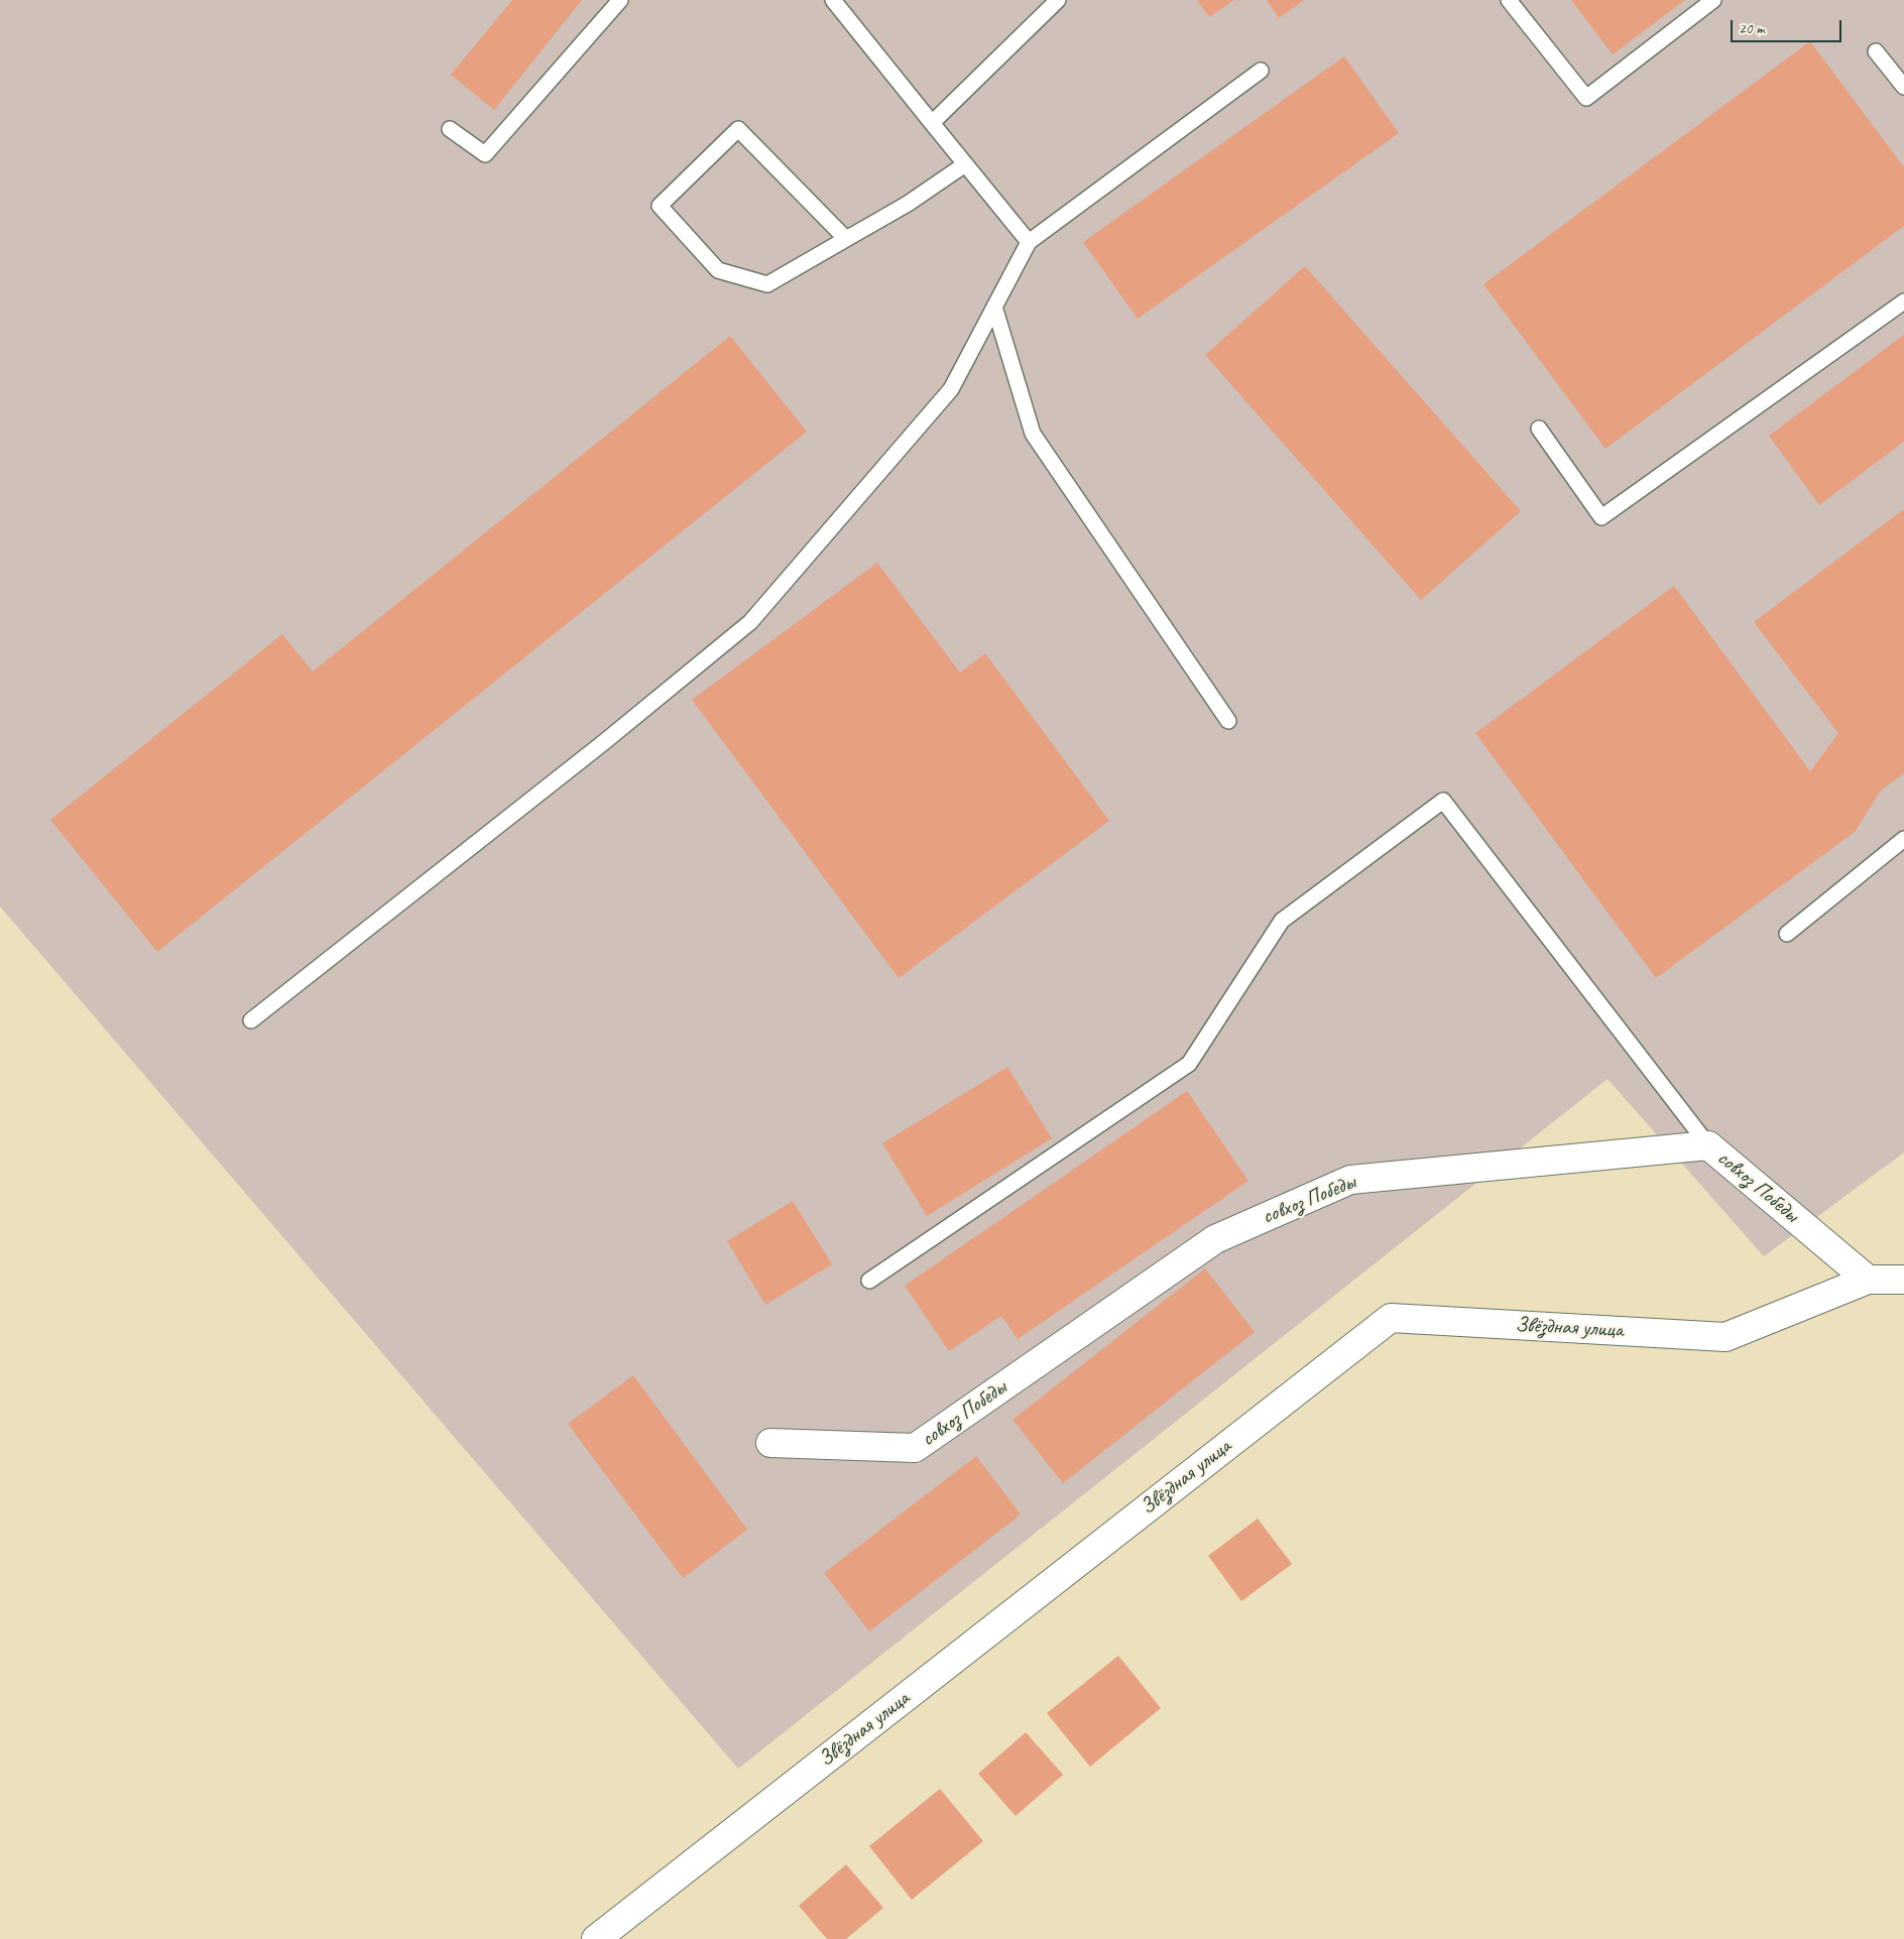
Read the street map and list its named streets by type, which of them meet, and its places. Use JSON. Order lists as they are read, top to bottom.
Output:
{
  "streets": {
    "street": ["совхоз Победы", "Звёздная улица"]
  },
  "crossings": [
    ["совхоз Победы", "Звёздная улица"]
  ],
  "scale_bar": "20 m"
}
